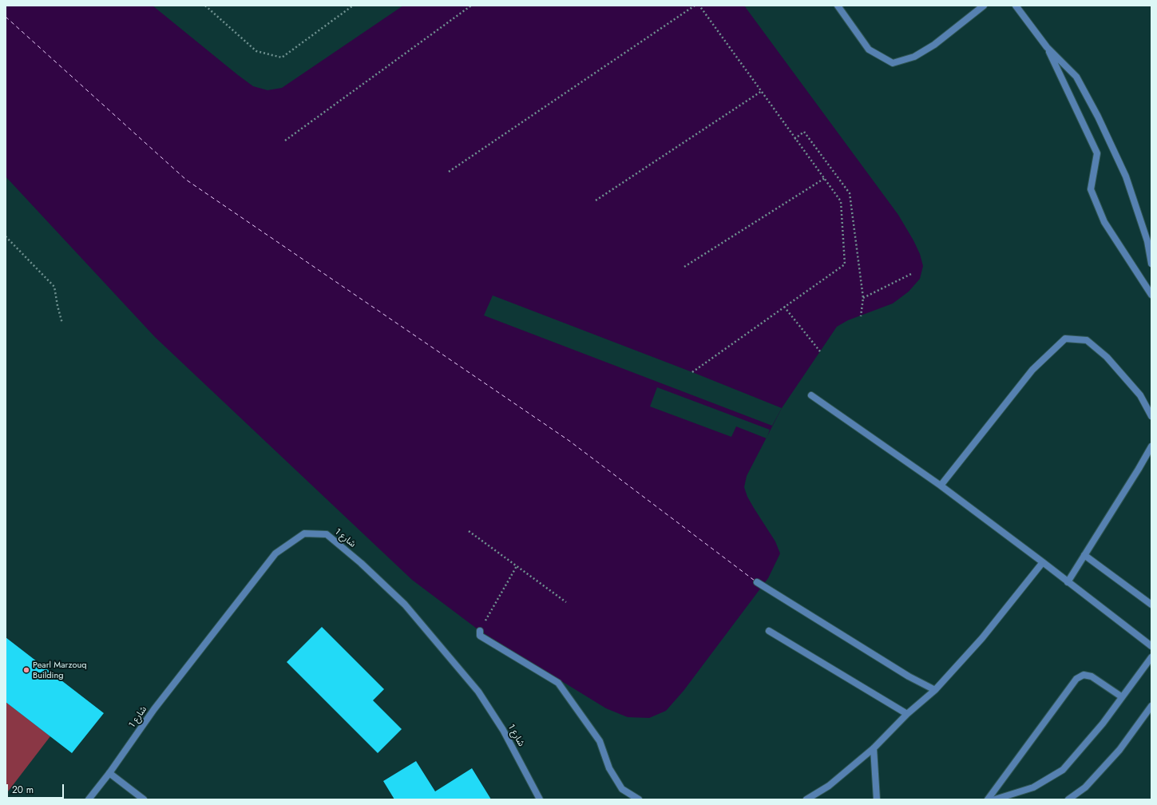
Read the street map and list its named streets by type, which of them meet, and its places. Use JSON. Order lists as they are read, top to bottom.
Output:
{
  "streets": {
    "street": ["شارع 1"]
  },
  "places": ["Pearl Marzouq Building"],
  "scale_bar": "20 m"
}
